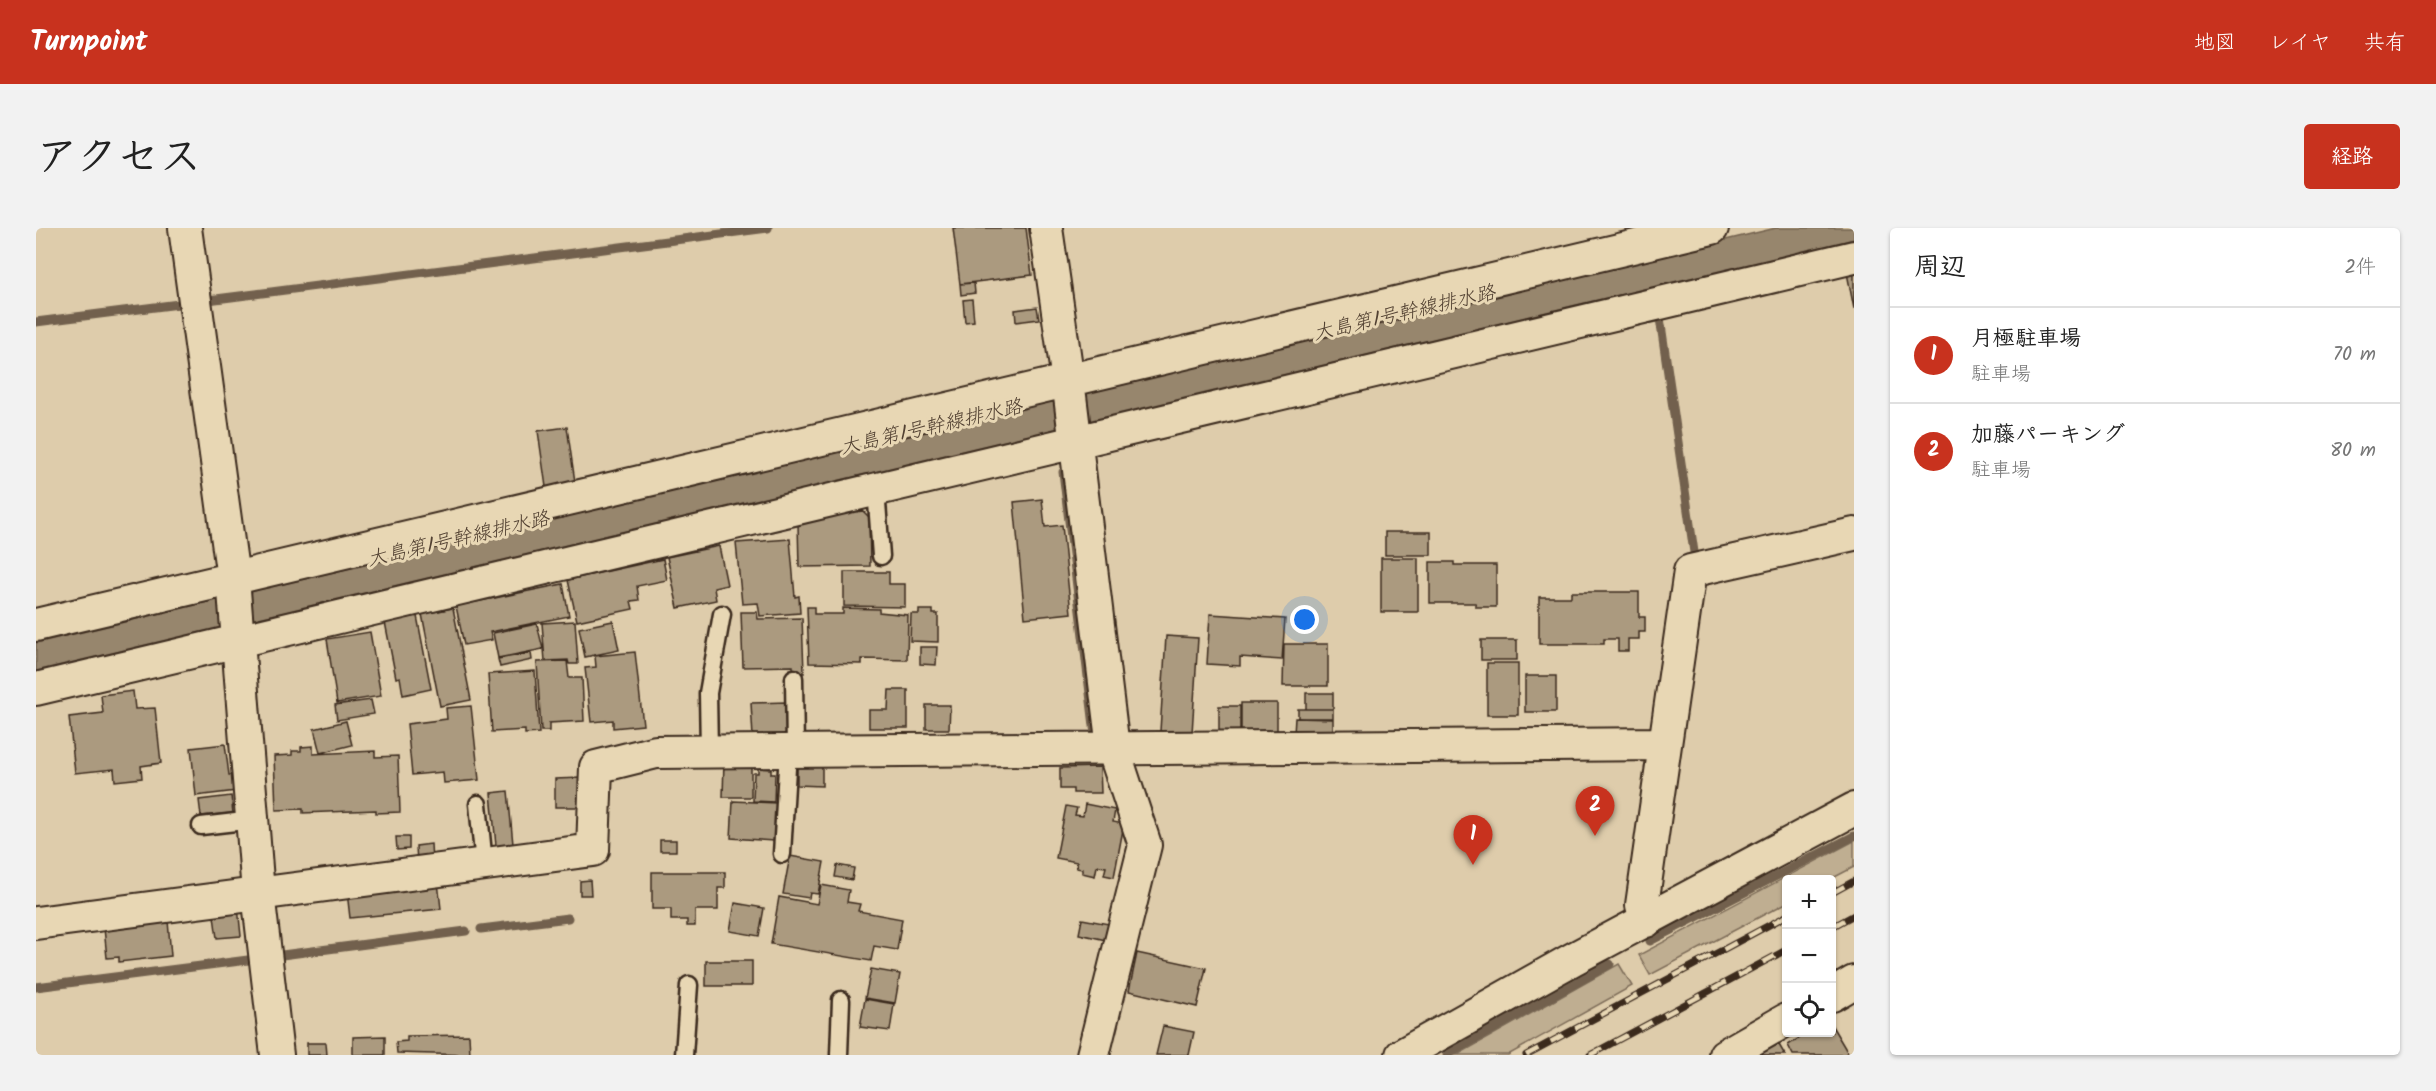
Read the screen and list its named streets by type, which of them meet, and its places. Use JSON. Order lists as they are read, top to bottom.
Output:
{
  "water": ["大島第1号幹線排水路"],
  "page": {
    "header": "Turnpoint",
    "nav": ["地図", "レイヤ", "共有"],
    "title": "アクセス",
    "buttons": "経路",
    "heading": ["周辺", "2件"],
    "list": [
      {
        "mark": "1",
        "name": "月極駐車場",
        "note": "駐車場",
        "value": "70 m"
      },
      {
        "mark": "2",
        "name": "加藤パーキング",
        "note": "駐車場",
        "value": "80 m"
      }
    ],
    "pins": ["2", "1"],
    "map_buttons": ["+", "−"]
  }
}
